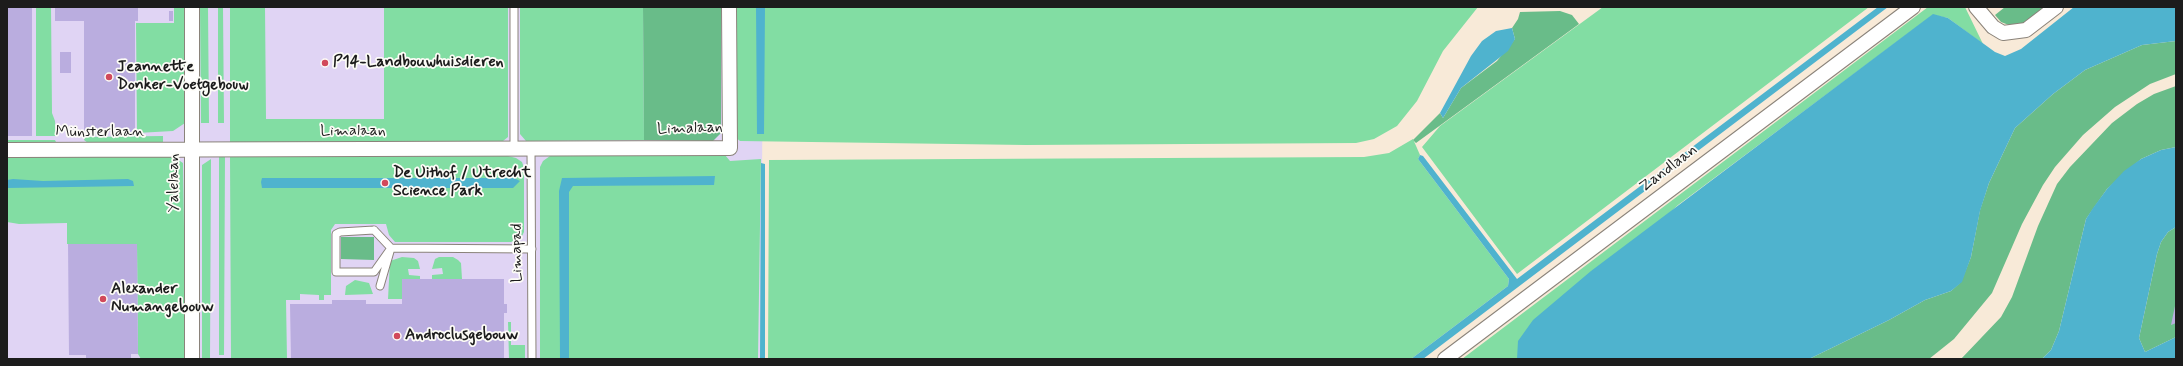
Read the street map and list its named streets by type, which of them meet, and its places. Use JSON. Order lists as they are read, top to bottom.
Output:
{
  "streets": {
    "street": [
      "Limalaan",
      "Münsterlaan",
      "Zandlaan",
      "Yalelaan"
    ],
    "lane": ["Limapad"]
  },
  "crossings": [
    ["Limalaan", "Münsterlaan"],
    ["Limalaan", "Yalelaan"],
    ["Limalaan", "Limapad"],
    ["Münsterlaan", "Yalelaan"]
  ],
  "places": [
    "P14-Landbouwhuisdieren",
    "Jeannette Donker-Voetgebouw",
    "De Uithof / Utrecht Science Park",
    "Alexander Numangebouw",
    "Androclusgebouw"
  ]
}
